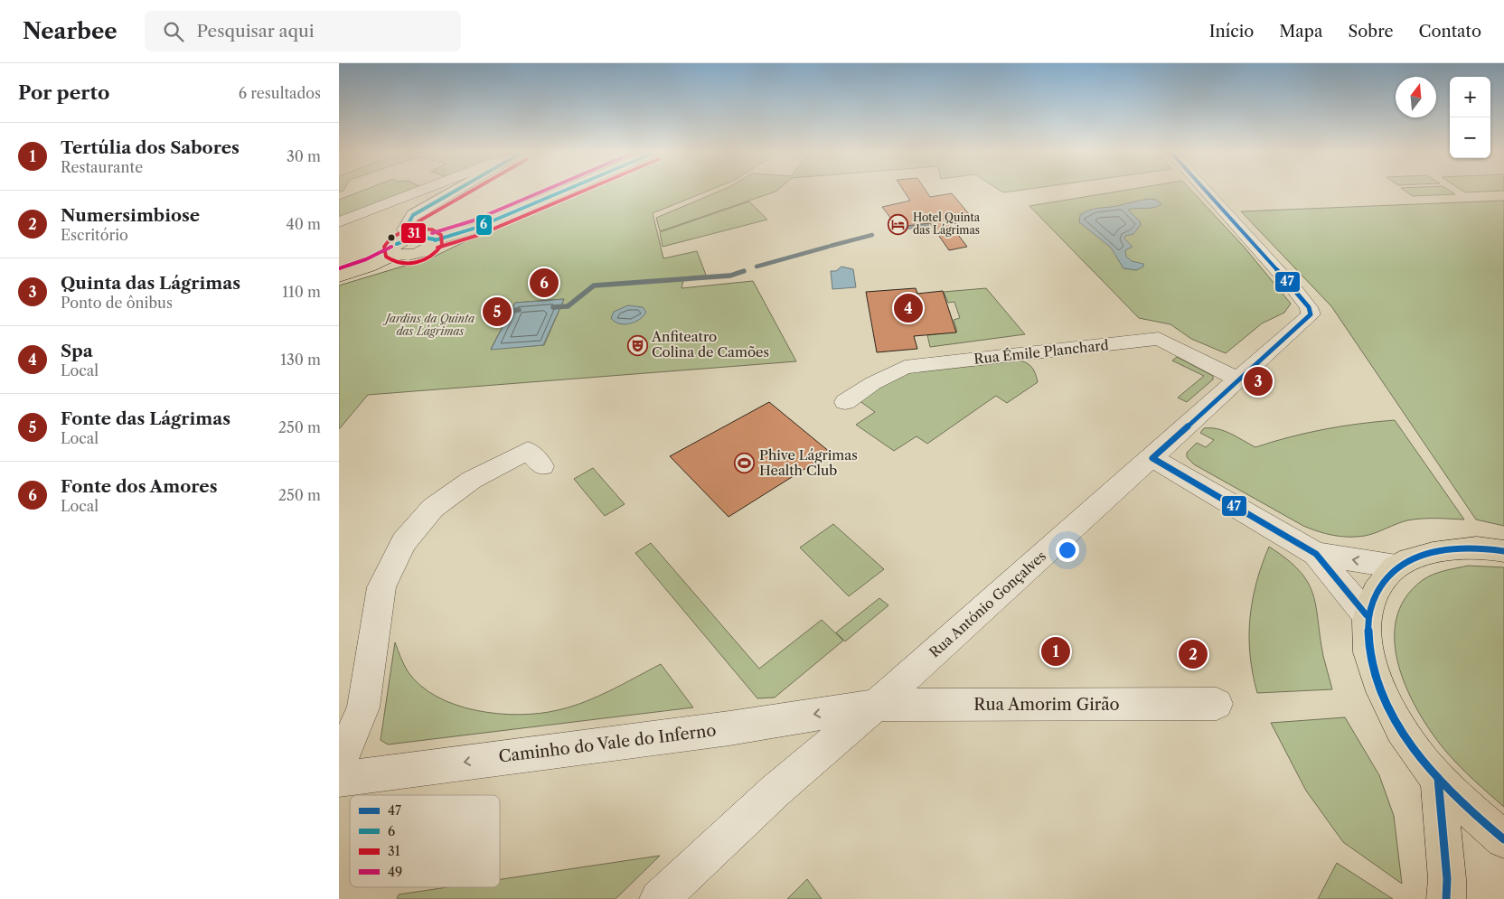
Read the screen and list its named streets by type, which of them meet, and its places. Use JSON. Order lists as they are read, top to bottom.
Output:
{
  "streets": {
    "street": [
      "Rua Émile Planchard",
      "Rua António Gonçalves",
      "Rua Amorim Girão",
      "Caminho do Vale do Inferno"
    ]
  },
  "crossings": [
    ["Rua Émile Planchard", "Rua António Gonçalves"],
    ["Rua António Gonçalves", "Rua Amorim Girão"],
    ["Rua António Gonçalves", "Caminho do Vale do Inferno"],
    ["Rua Amorim Girão", "Caminho do Vale do Inferno"]
  ],
  "one_way": ["Caminho do Vale do Inferno"],
  "parks": ["Jardins da Quinta das Lágrimas"],
  "places": {
    "hotel": ["Hotel Quinta das Lágrimas"],
    "theatre": ["Anfiteatro Colina de Camões"],
    "sports": ["Phive Lágrimas Health Club"]
  },
  "lines": [
    "transit line 47",
    "transit line 6",
    "transit line 31",
    "transit line 49"
  ],
  "legend": [
    "47",
    "6",
    "31",
    "49"
  ],
  "north": "top",
  "page": {
    "header": "Nearbee",
    "search": "Pesquisar aqui",
    "nav": [
      "Início",
      "Mapa",
      "Sobre",
      "Contato"
    ],
    "heading": ["Por perto", "6 resultados"],
    "map_buttons": ["+", "−"],
    "list": [
      {
        "mark": "1",
        "name": "Tertúlia dos Sabores",
        "note": "Restaurante",
        "value": "30 m"
      },
      {
        "mark": "2",
        "name": "Numersimbiose",
        "note": "Escritório",
        "value": "40 m"
      },
      {
        "mark": "3",
        "name": "Quinta das Lágrimas",
        "note": "Ponto de ônibus",
        "value": "110 m"
      },
      {
        "mark": "4",
        "name": "Spa",
        "note": "Local",
        "value": "130 m"
      },
      {
        "mark": "5",
        "name": "Fonte das Lágrimas",
        "note": "Local",
        "value": "250 m"
      },
      {
        "mark": "6",
        "name": "Fonte dos Amores",
        "note": "Local",
        "value": "250 m"
      }
    ],
    "pins": [
      "6",
      "4",
      "5",
      "3",
      "1",
      "2"
    ]
  }
}
